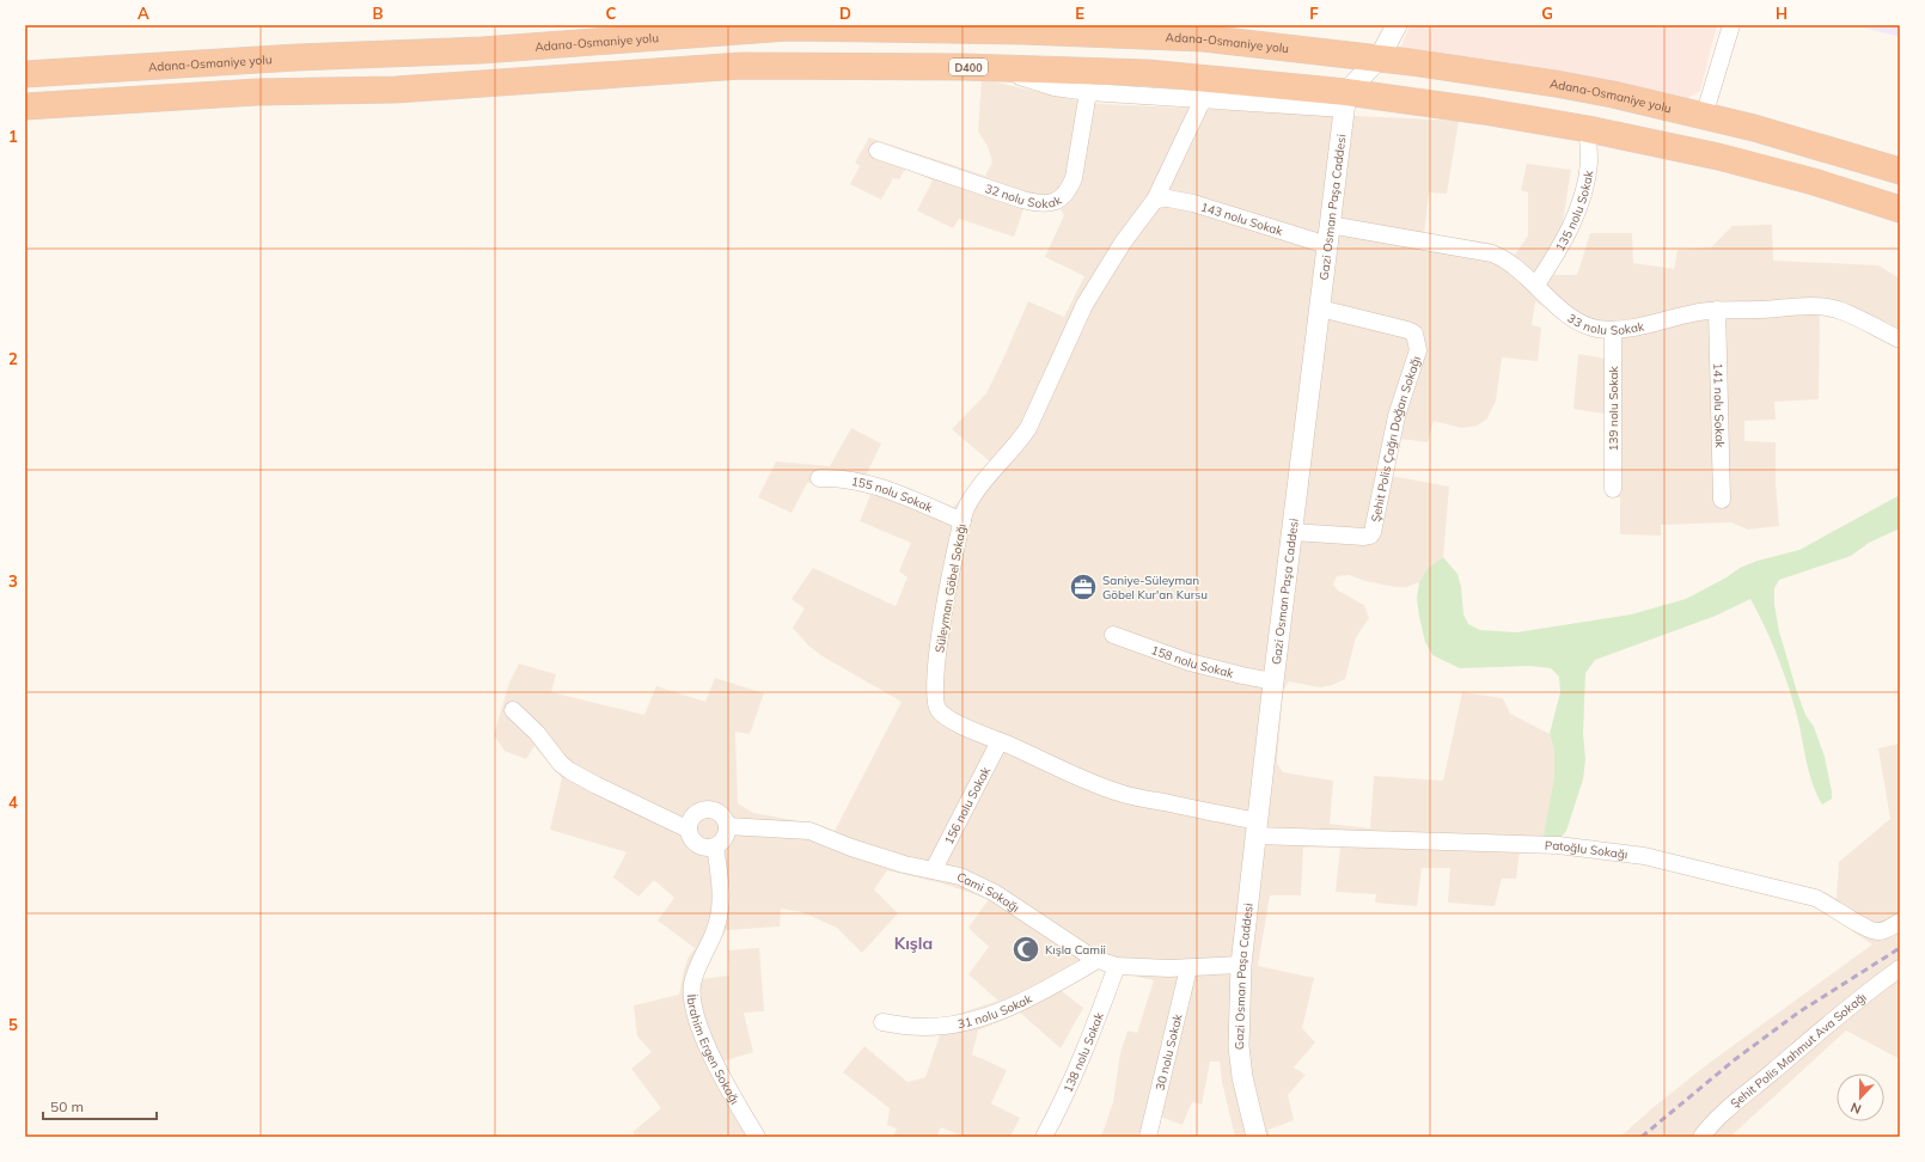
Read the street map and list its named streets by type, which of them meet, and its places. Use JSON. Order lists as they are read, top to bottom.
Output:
{
  "streets": {
    "highway": ["Adana-Osmaniye yolu", "D400"],
    "street": [
      "32 nolu Sokak",
      "Gazi Osman Paşa Caddesi",
      "135 nolu Sokak",
      "143 nolu Sokak",
      "33 nolu Sokak",
      "141 nolu Sokak",
      "139 nolu Sokak",
      "Şehit Polis Çağrı Doğan Sokağı",
      "155 nolu Sokak",
      "Süleyman Göbel Sokağı",
      "158 nolu Sokak",
      "156 nolu Sokak",
      "Patoğlu Sokağı",
      "Cami Sokağı",
      "31 nolu Sokak",
      "İbrahim Ergen Sokağı",
      "Şehit Polis Mahmut Ava Sokağı",
      "138 nolu Sokak",
      "30 nolu Sokak"
    ]
  },
  "crossings": [
    ["D400", "Gazi Osman Paşa Caddesi"],
    ["D400", "135 nolu Sokak"],
    ["D400", "Süleyman Göbel Sokağı"],
    ["Gazi Osman Paşa Caddesi", "143 nolu Sokak"],
    ["Gazi Osman Paşa Caddesi", "33 nolu Sokak"],
    ["Gazi Osman Paşa Caddesi", "Şehit Polis Çağrı Doğan Sokağı"],
    ["Gazi Osman Paşa Caddesi", "Süleyman Göbel Sokağı"],
    ["Gazi Osman Paşa Caddesi", "158 nolu Sokak"],
    ["Gazi Osman Paşa Caddesi", "Patoğlu Sokağı"],
    ["Gazi Osman Paşa Caddesi", "Cami Sokağı"],
    ["135 nolu Sokak", "33 nolu Sokak"],
    ["143 nolu Sokak", "Süleyman Göbel Sokağı"],
    ["33 nolu Sokak", "141 nolu Sokak"],
    ["33 nolu Sokak", "139 nolu Sokak"],
    ["155 nolu Sokak", "Süleyman Göbel Sokağı"],
    ["Süleyman Göbel Sokağı", "156 nolu Sokak"],
    ["Süleyman Göbel Sokağı", "Patoğlu Sokağı"],
    ["156 nolu Sokak", "Cami Sokağı"],
    ["Cami Sokağı", "31 nolu Sokak"],
    ["Cami Sokağı", "İbrahim Ergen Sokağı"],
    ["Cami Sokağı", "138 nolu Sokak"],
    ["Cami Sokağı", "30 nolu Sokak"]
  ],
  "districts": ["Kışla"],
  "places": {
    "office": ["Saniye-Süleyman Göbel Kur'an Kursu"],
    "mosque": ["Kışla Camii"]
  },
  "scale_bar": "50 m",
  "north": "bottom",
  "grid": {
    "columns": [
      "A",
      "B",
      "C",
      "D",
      "E",
      "F",
      "G",
      "H"
    ],
    "rows": [
      "1",
      "2",
      "3",
      "4",
      "5"
    ]
  }
}
